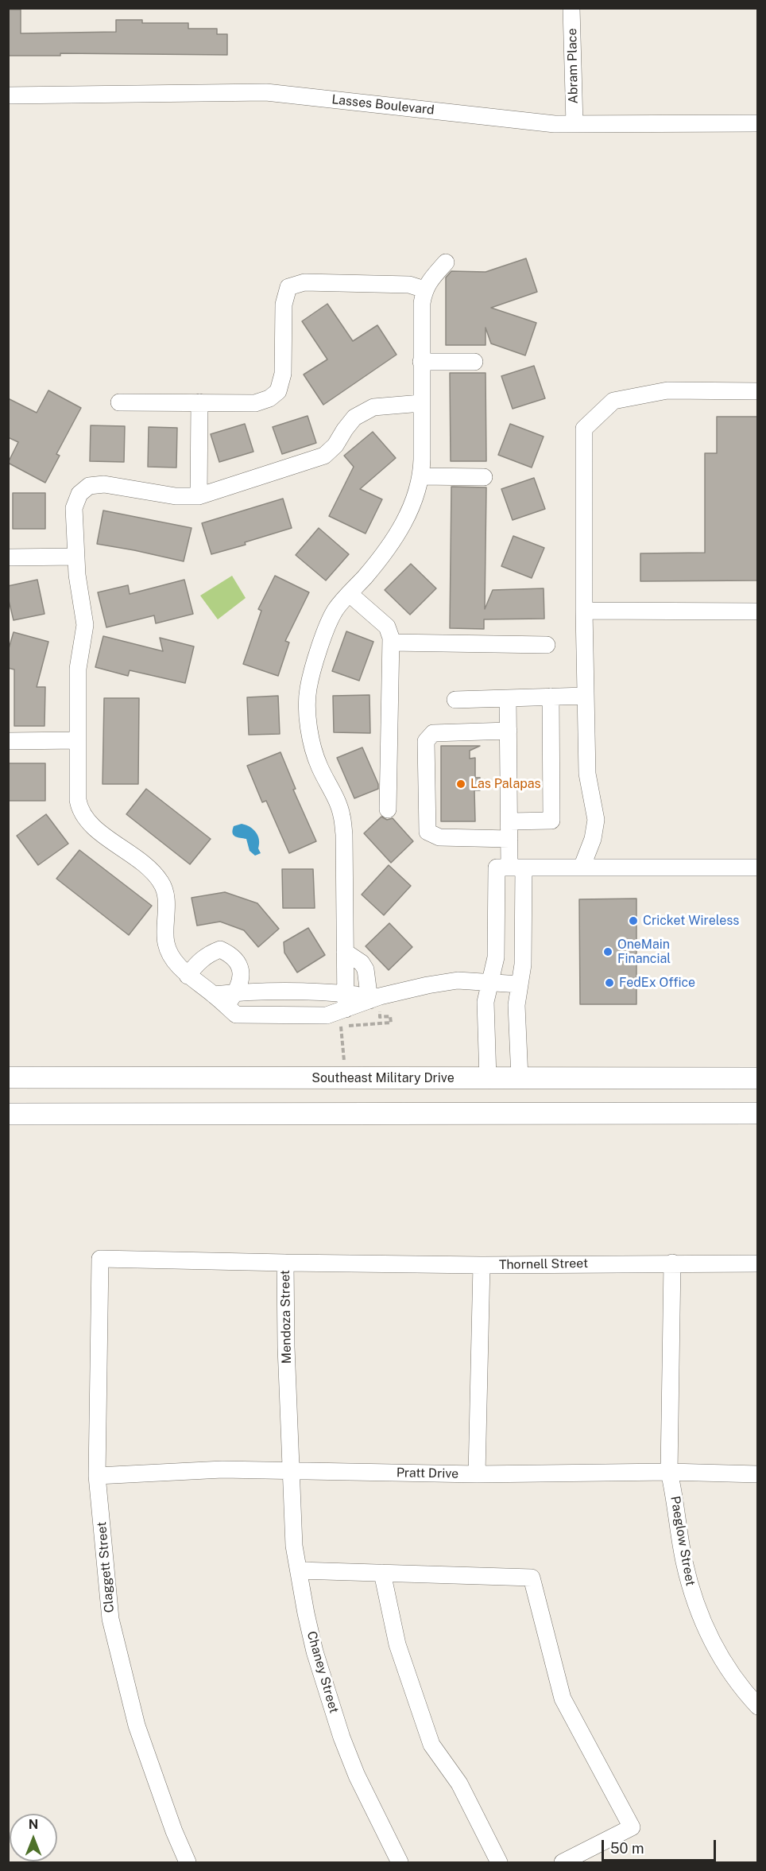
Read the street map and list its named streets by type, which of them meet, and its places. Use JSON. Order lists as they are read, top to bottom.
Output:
{
  "streets": {
    "main road": ["Southeast Military Drive"],
    "street": [
      "Abram Place",
      "Lasses Boulevard",
      "Thornell Street",
      "Mendoza Street",
      "Pratt Drive",
      "Paeglow Street",
      "Claggett Street",
      "Chaney Street"
    ]
  },
  "crossings": [
    ["Abram Place", "Lasses Boulevard"],
    ["Thornell Street", "Pratt Drive"],
    ["Thornell Street", "Paeglow Street"],
    ["Mendoza Street", "Pratt Drive"],
    ["Mendoza Street", "Claggett Street"],
    ["Mendoza Street", "Chaney Street"],
    ["Pratt Drive", "Paeglow Street"],
    ["Pratt Drive", "Claggett Street"],
    ["Pratt Drive", "Chaney Street"]
  ],
  "places": [
    "Las Palapas",
    "Cricket Wireless",
    "OneMain Financial",
    "FedEx Office"
  ],
  "scale_bar": "50 m",
  "north": "top"
}
